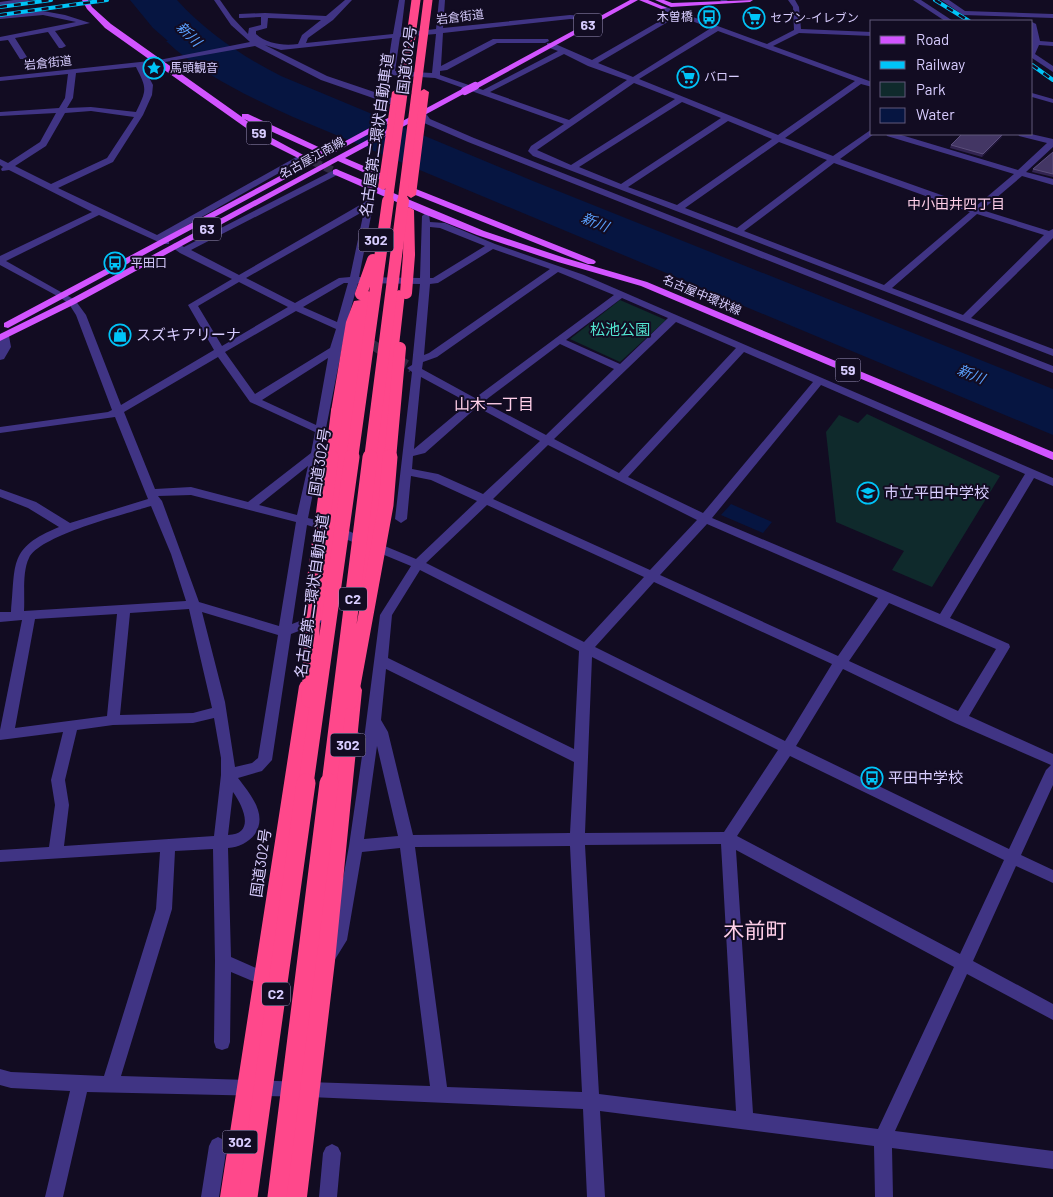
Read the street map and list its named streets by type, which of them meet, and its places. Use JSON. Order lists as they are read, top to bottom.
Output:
{
  "streets": {
    "highway": [
      "国道302号",
      "名古屋第二環状自動車道",
      "302",
      "C2"
    ],
    "main road": [
      "63",
      "59",
      "名古屋江南線",
      "名古屋中環状線"
    ],
    "street": ["岩倉街道"]
  },
  "crossings": [
    ["岩倉街道", "59"],
    ["岩倉街道", "名古屋江南線"],
    ["国道302号", "名古屋江南線"],
    ["国道302号", "名古屋中環状線"]
  ],
  "districts": ["中小田井四丁目", "山木一丁目", "木前町"],
  "water": ["新川"],
  "parks": ["松池公園"],
  "places": {
    "bus stop": ["木曽橋", "平田口", "平田中学校"],
    "supermarket": ["セブン-イレブン", "バロー"],
    "place": ["馬頭観音"],
    "shop": ["スズキアリーナ"],
    "school or university": ["市立平田中学校"]
  },
  "legend": [
    "Road",
    "Railway",
    "Park",
    "Water"
  ]
}
